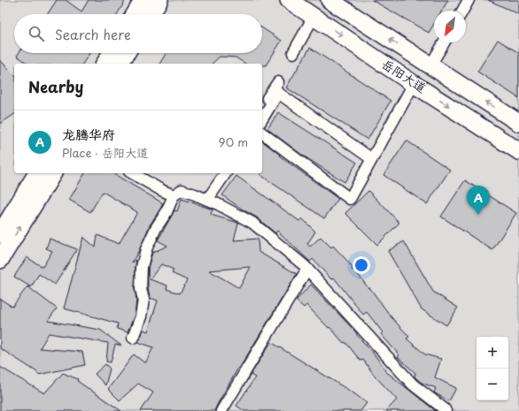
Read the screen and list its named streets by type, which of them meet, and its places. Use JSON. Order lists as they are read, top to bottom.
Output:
{
  "streets": {
    "main road": ["岳阳大道"]
  },
  "north": "bottom left",
  "page": {
    "search": "Search here",
    "heading": "Nearby",
    "list": [
      {
        "mark": "A",
        "name": "龙腾华府",
        "note": "Place · 岳阳大道",
        "value": "90 m"
      }
    ],
    "pins": "A",
    "map_buttons": ["+", "−"]
  }
}
